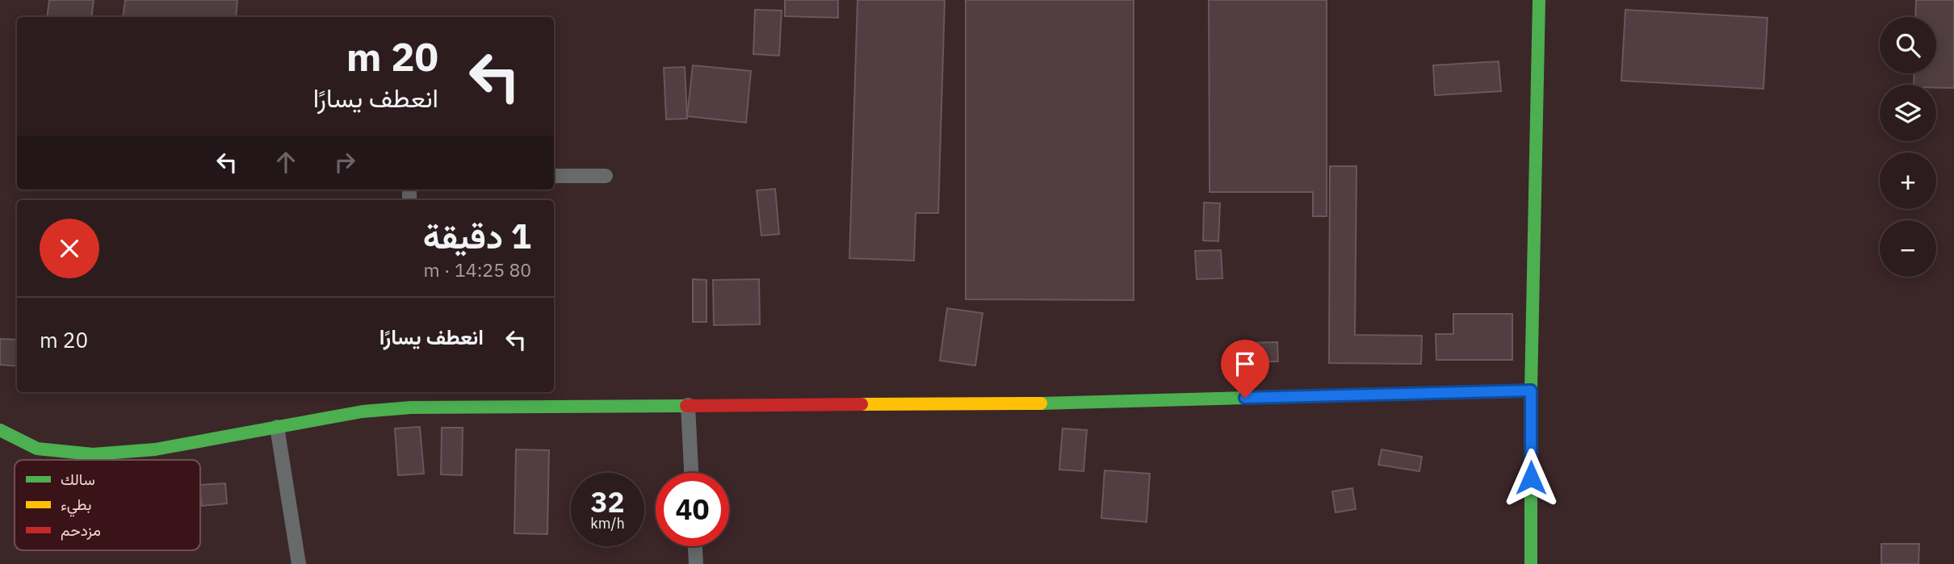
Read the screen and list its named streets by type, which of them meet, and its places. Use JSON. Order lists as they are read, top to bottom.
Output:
{
  "legend": ["سالك", "بطيء", "مزدحم"],
  "page": {
    "map_buttons": ["+", "−"],
    "turn": ["20 m", "انعطف يسارًا"],
    "heading": ["1 دقيقة", "80 m · 14:25"],
    "list": [
      {
        "name": "انعطف يسارًا",
        "value": "20 m"
      }
    ],
    "speed": "32 km/h",
    "limit": "40"
  }
}
